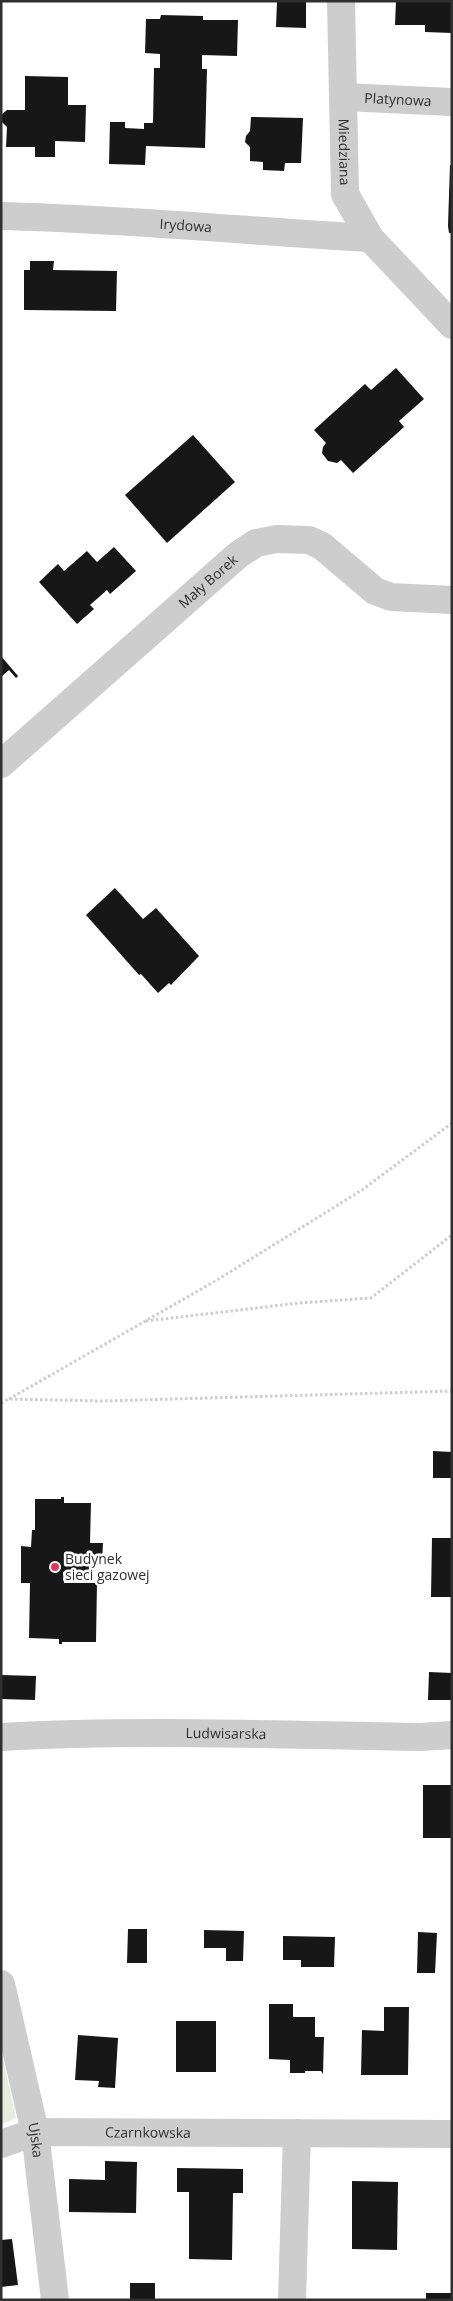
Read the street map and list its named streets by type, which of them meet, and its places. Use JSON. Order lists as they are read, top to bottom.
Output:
{
  "streets": {
    "street": [
      "Platynowa",
      "Miedziana",
      "Irydowa",
      "Mały Borek",
      "Ludwisarska",
      "Czarnkowska",
      "Ujska"
    ]
  },
  "crossings": [
    ["Platynowa", "Miedziana"],
    ["Miedziana", "Irydowa"],
    ["Czarnkowska", "Ujska"]
  ],
  "places": ["Budynek sieci gazowej"]
}
